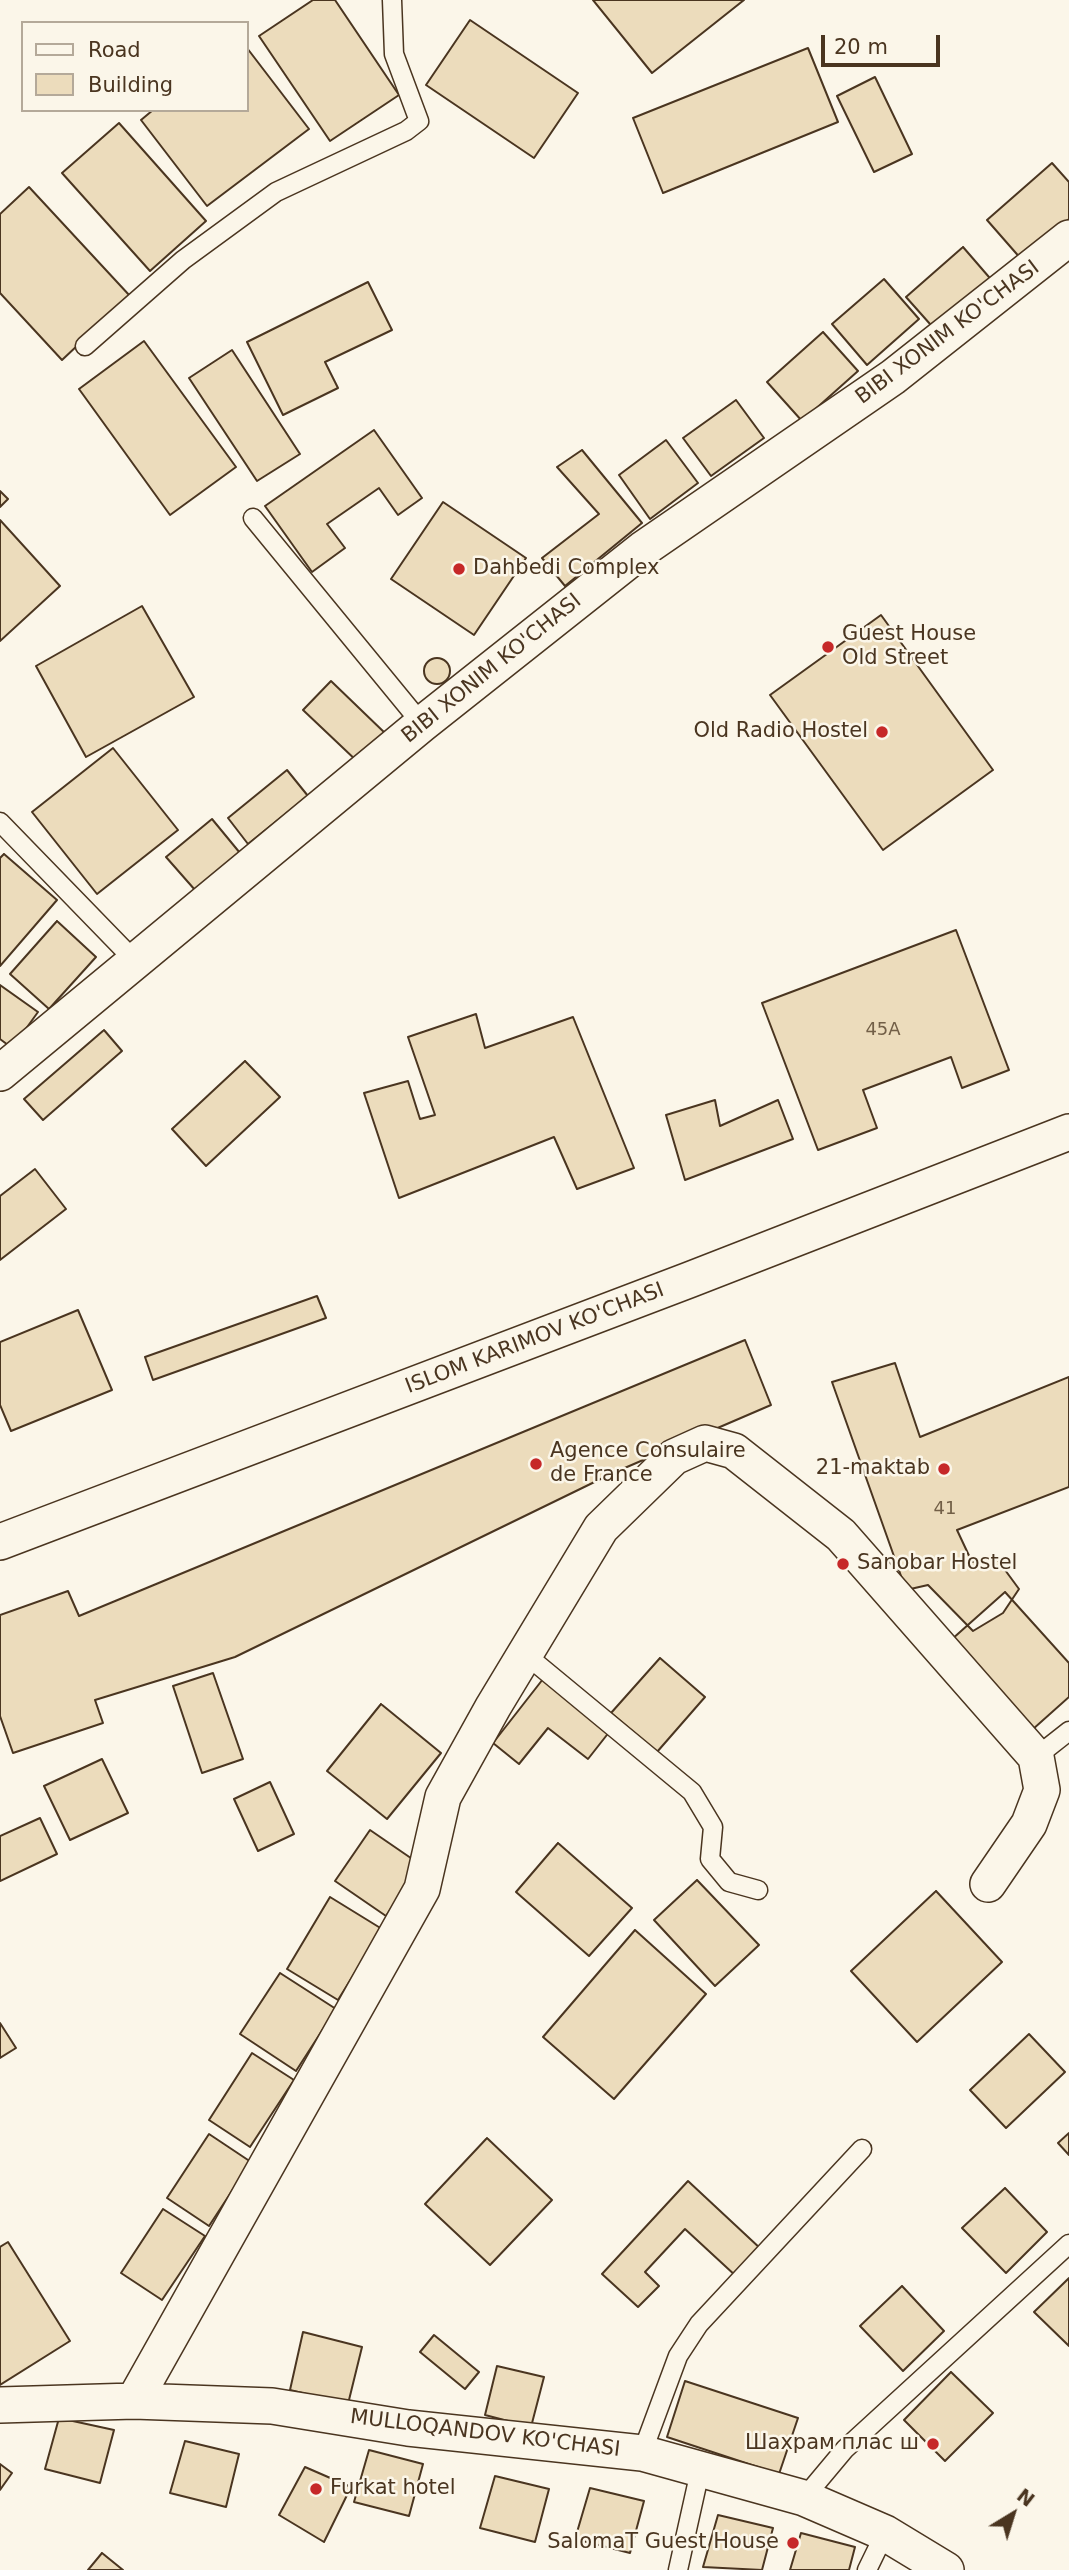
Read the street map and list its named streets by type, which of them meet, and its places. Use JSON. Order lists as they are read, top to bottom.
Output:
{
  "streets": {
    "street": ["BIBI XONIM KO'CHASI", "ISLOM KARIMOV KO'CHASI", "MULLOQANDOV KO'CHASI"]
  },
  "places": [
    "Dahbedi Complex",
    "Guest House Old Street",
    "Old Radio Hostel",
    "Agence Consulaire de France",
    "21-maktab",
    "Sanobar Hostel",
    "Шахрам плас ш",
    "Furkat hotel",
    "SalomaT Guest House"
  ],
  "house_numbers": ["45A", "41"],
  "legend": ["Road", "Building"],
  "scale_bar": "20 m",
  "north": "top right"
}
